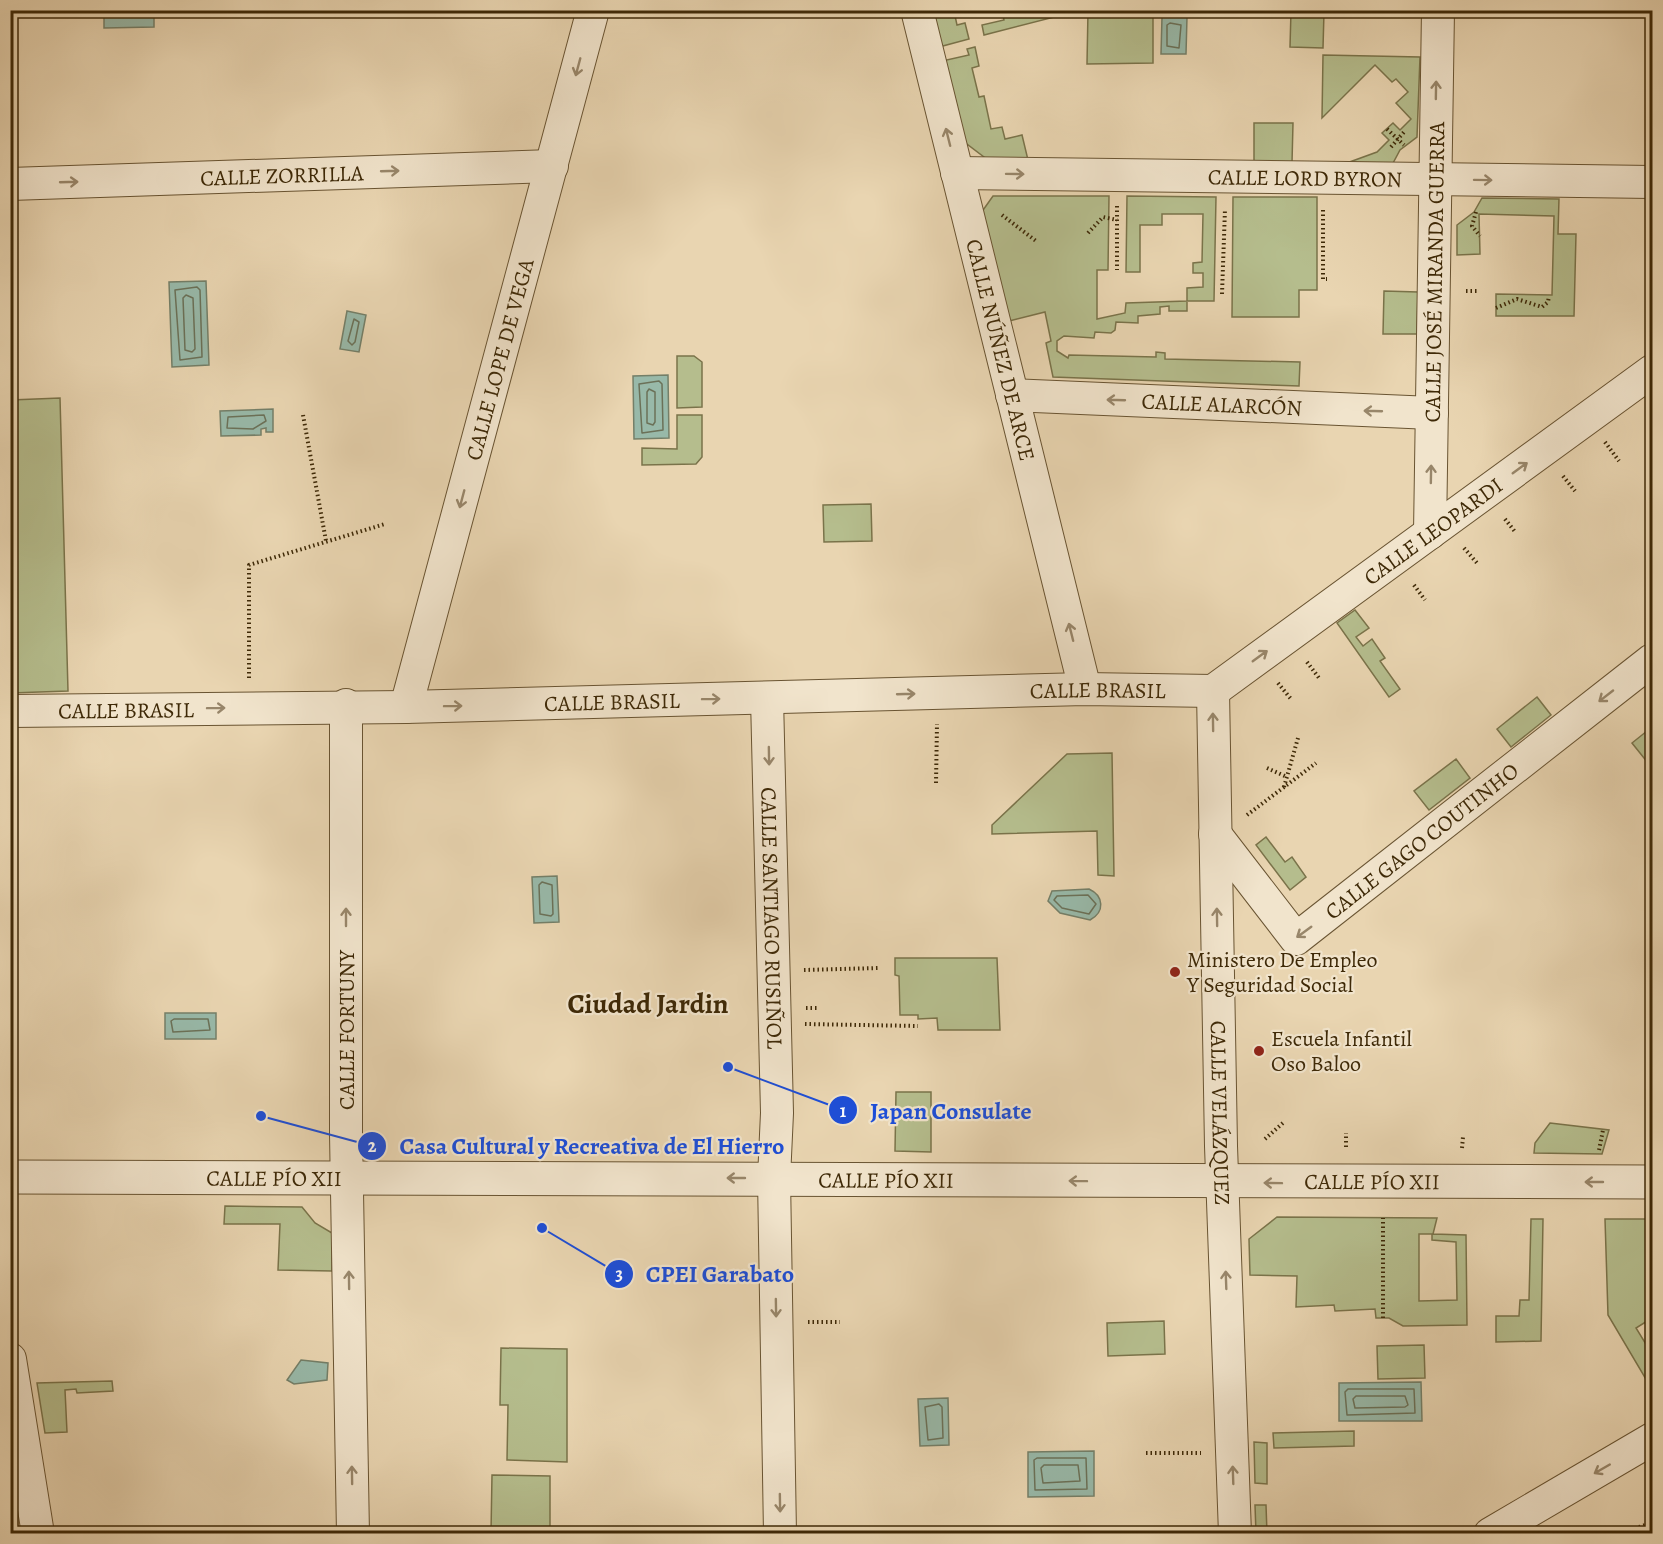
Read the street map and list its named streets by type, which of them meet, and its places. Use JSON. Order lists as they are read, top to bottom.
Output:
{
  "streets": {
    "street": [
      "CALLE ZORRILLA",
      "CALLE LORD BYRON",
      "CALLE JOSÉ MIRANDA GUERRA",
      "CALLE NÚÑEZ DE ARCE",
      "CALLE LOPE DE VEGA",
      "CALLE ALARCÓN",
      "CALLE LEOPARDI",
      "CALLE BRASIL",
      "CALLE GAGO COUTINHO",
      "CALLE SANTIAGO RUSIÑOL",
      "CALLE FORTUNY",
      "CALLE VELÁZQUEZ",
      "CALLE PÍO XII"
    ]
  },
  "crossings": [
    ["CALLE ZORRILLA", "CALLE LOPE DE VEGA"],
    ["CALLE LORD BYRON", "CALLE JOSÉ MIRANDA GUERRA"],
    ["CALLE LORD BYRON", "CALLE NÚÑEZ DE ARCE"],
    ["CALLE JOSÉ MIRANDA GUERRA", "CALLE ALARCÓN"],
    ["CALLE JOSÉ MIRANDA GUERRA", "CALLE LEOPARDI"],
    ["CALLE NÚÑEZ DE ARCE", "CALLE ALARCÓN"],
    ["CALLE NÚÑEZ DE ARCE", "CALLE BRASIL"],
    ["CALLE LOPE DE VEGA", "CALLE BRASIL"],
    ["CALLE LEOPARDI", "CALLE BRASIL"],
    ["CALLE LEOPARDI", "CALLE VELÁZQUEZ"],
    ["CALLE BRASIL", "CALLE SANTIAGO RUSIÑOL"],
    ["CALLE BRASIL", "CALLE FORTUNY"],
    ["CALLE BRASIL", "CALLE VELÁZQUEZ"],
    ["CALLE GAGO COUTINHO", "CALLE VELÁZQUEZ"],
    ["CALLE SANTIAGO RUSIÑOL", "CALLE PÍO XII"],
    ["CALLE FORTUNY", "CALLE PÍO XII"],
    ["CALLE VELÁZQUEZ", "CALLE PÍO XII"]
  ],
  "one_way": [
    "CALLE ZORRILLA",
    "CALLE LORD BYRON",
    "CALLE JOSÉ MIRANDA GUERRA",
    "CALLE NÚÑEZ DE ARCE",
    "CALLE LOPE DE VEGA",
    "CALLE ALARCÓN",
    "CALLE LEOPARDI",
    "CALLE BRASIL",
    "CALLE GAGO COUTINHO",
    "CALLE SANTIAGO RUSIÑOL",
    "CALLE FORTUNY",
    "CALLE VELÁZQUEZ",
    "CALLE PÍO XII"
  ],
  "districts": ["Ciudad Jardin"],
  "places": [
    "Ministero De Empleo Y Seguridad Social",
    "Escuela Infantil Oso Baloo",
    "Japan Consulate",
    "Casa Cultural y Recreativa de El Hierro",
    "CPEI Garabato"
  ]
}
